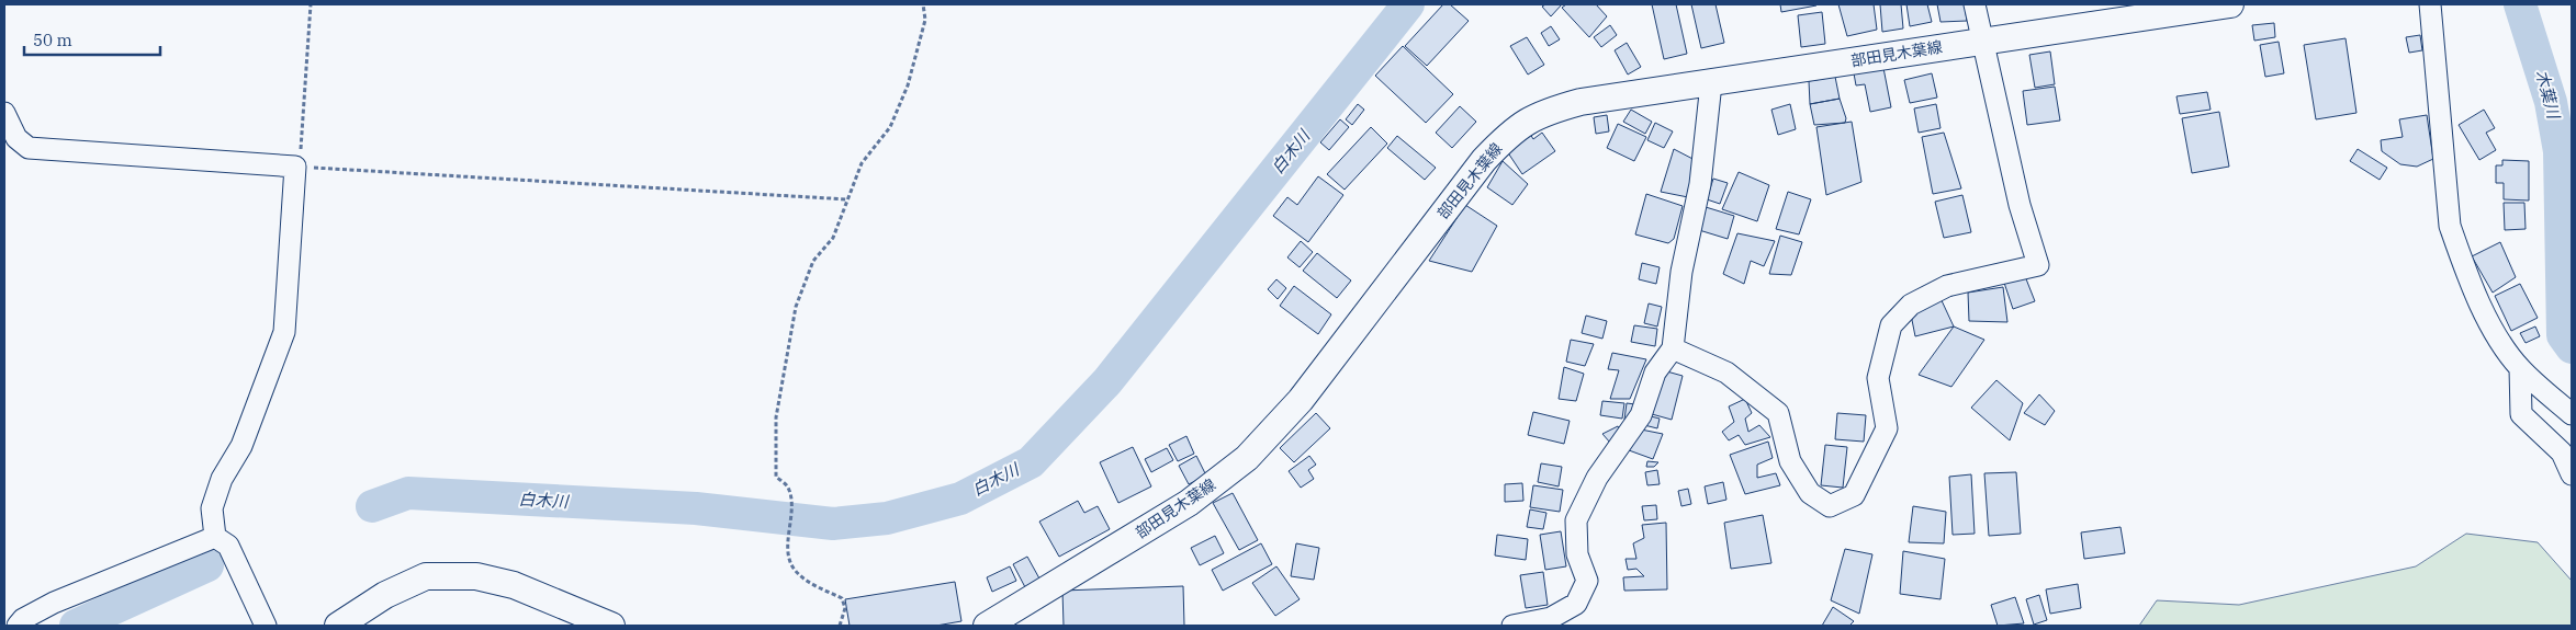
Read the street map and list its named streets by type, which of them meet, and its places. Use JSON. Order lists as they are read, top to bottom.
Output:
{
  "streets": {
    "main road": ["部田見木葉線"]
  },
  "water": ["木葉川", "白木川"],
  "scale_bar": "50 m"
}
